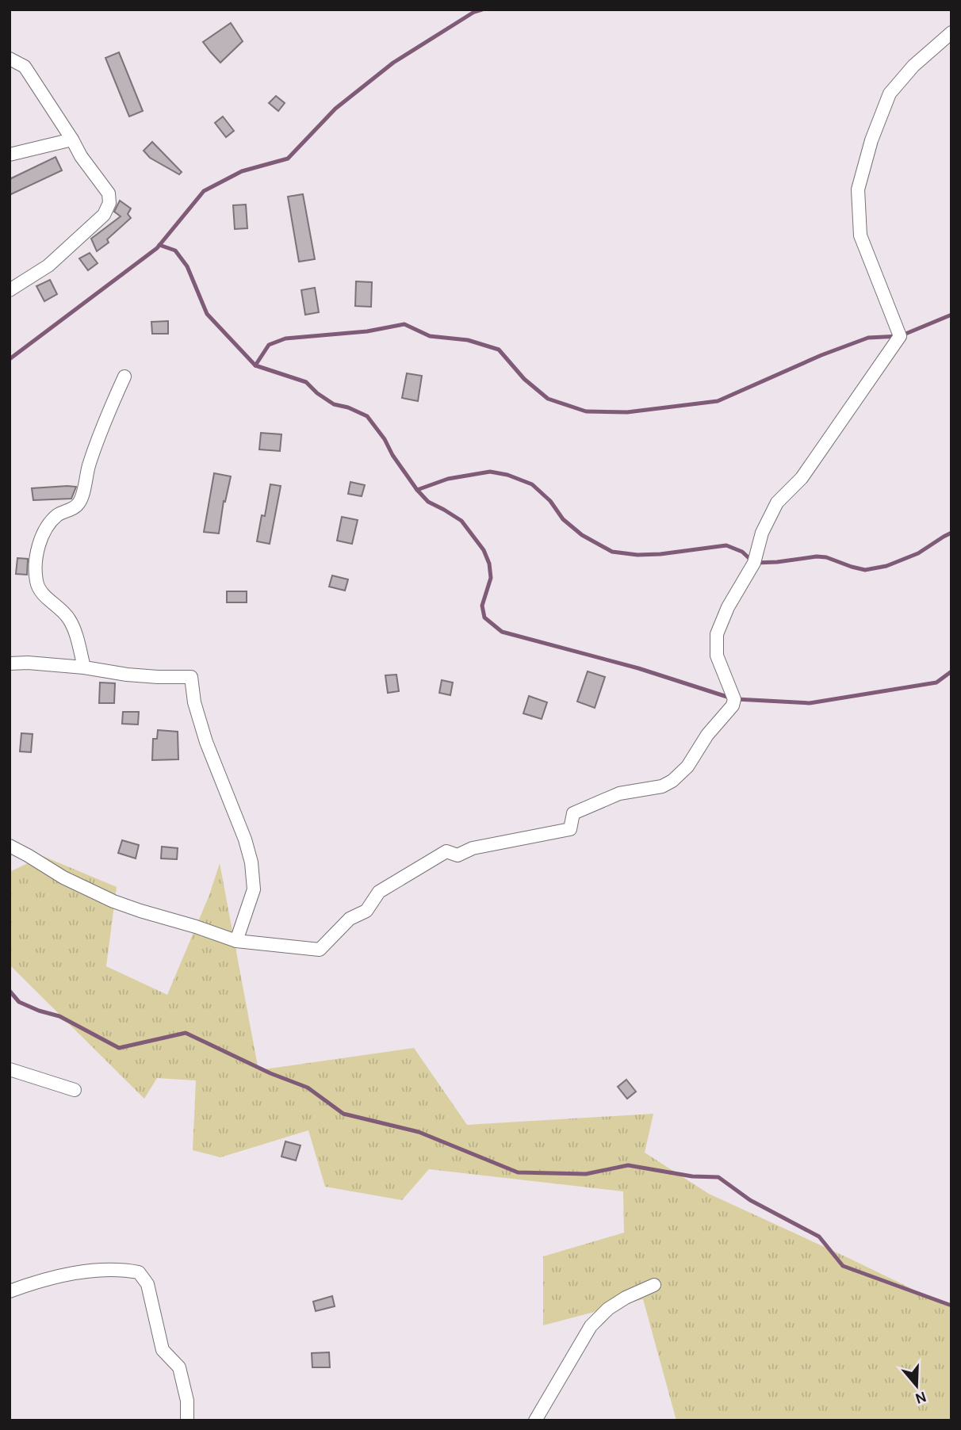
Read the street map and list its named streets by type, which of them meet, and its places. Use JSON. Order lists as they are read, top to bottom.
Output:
{
  "north": "bottom"
}
